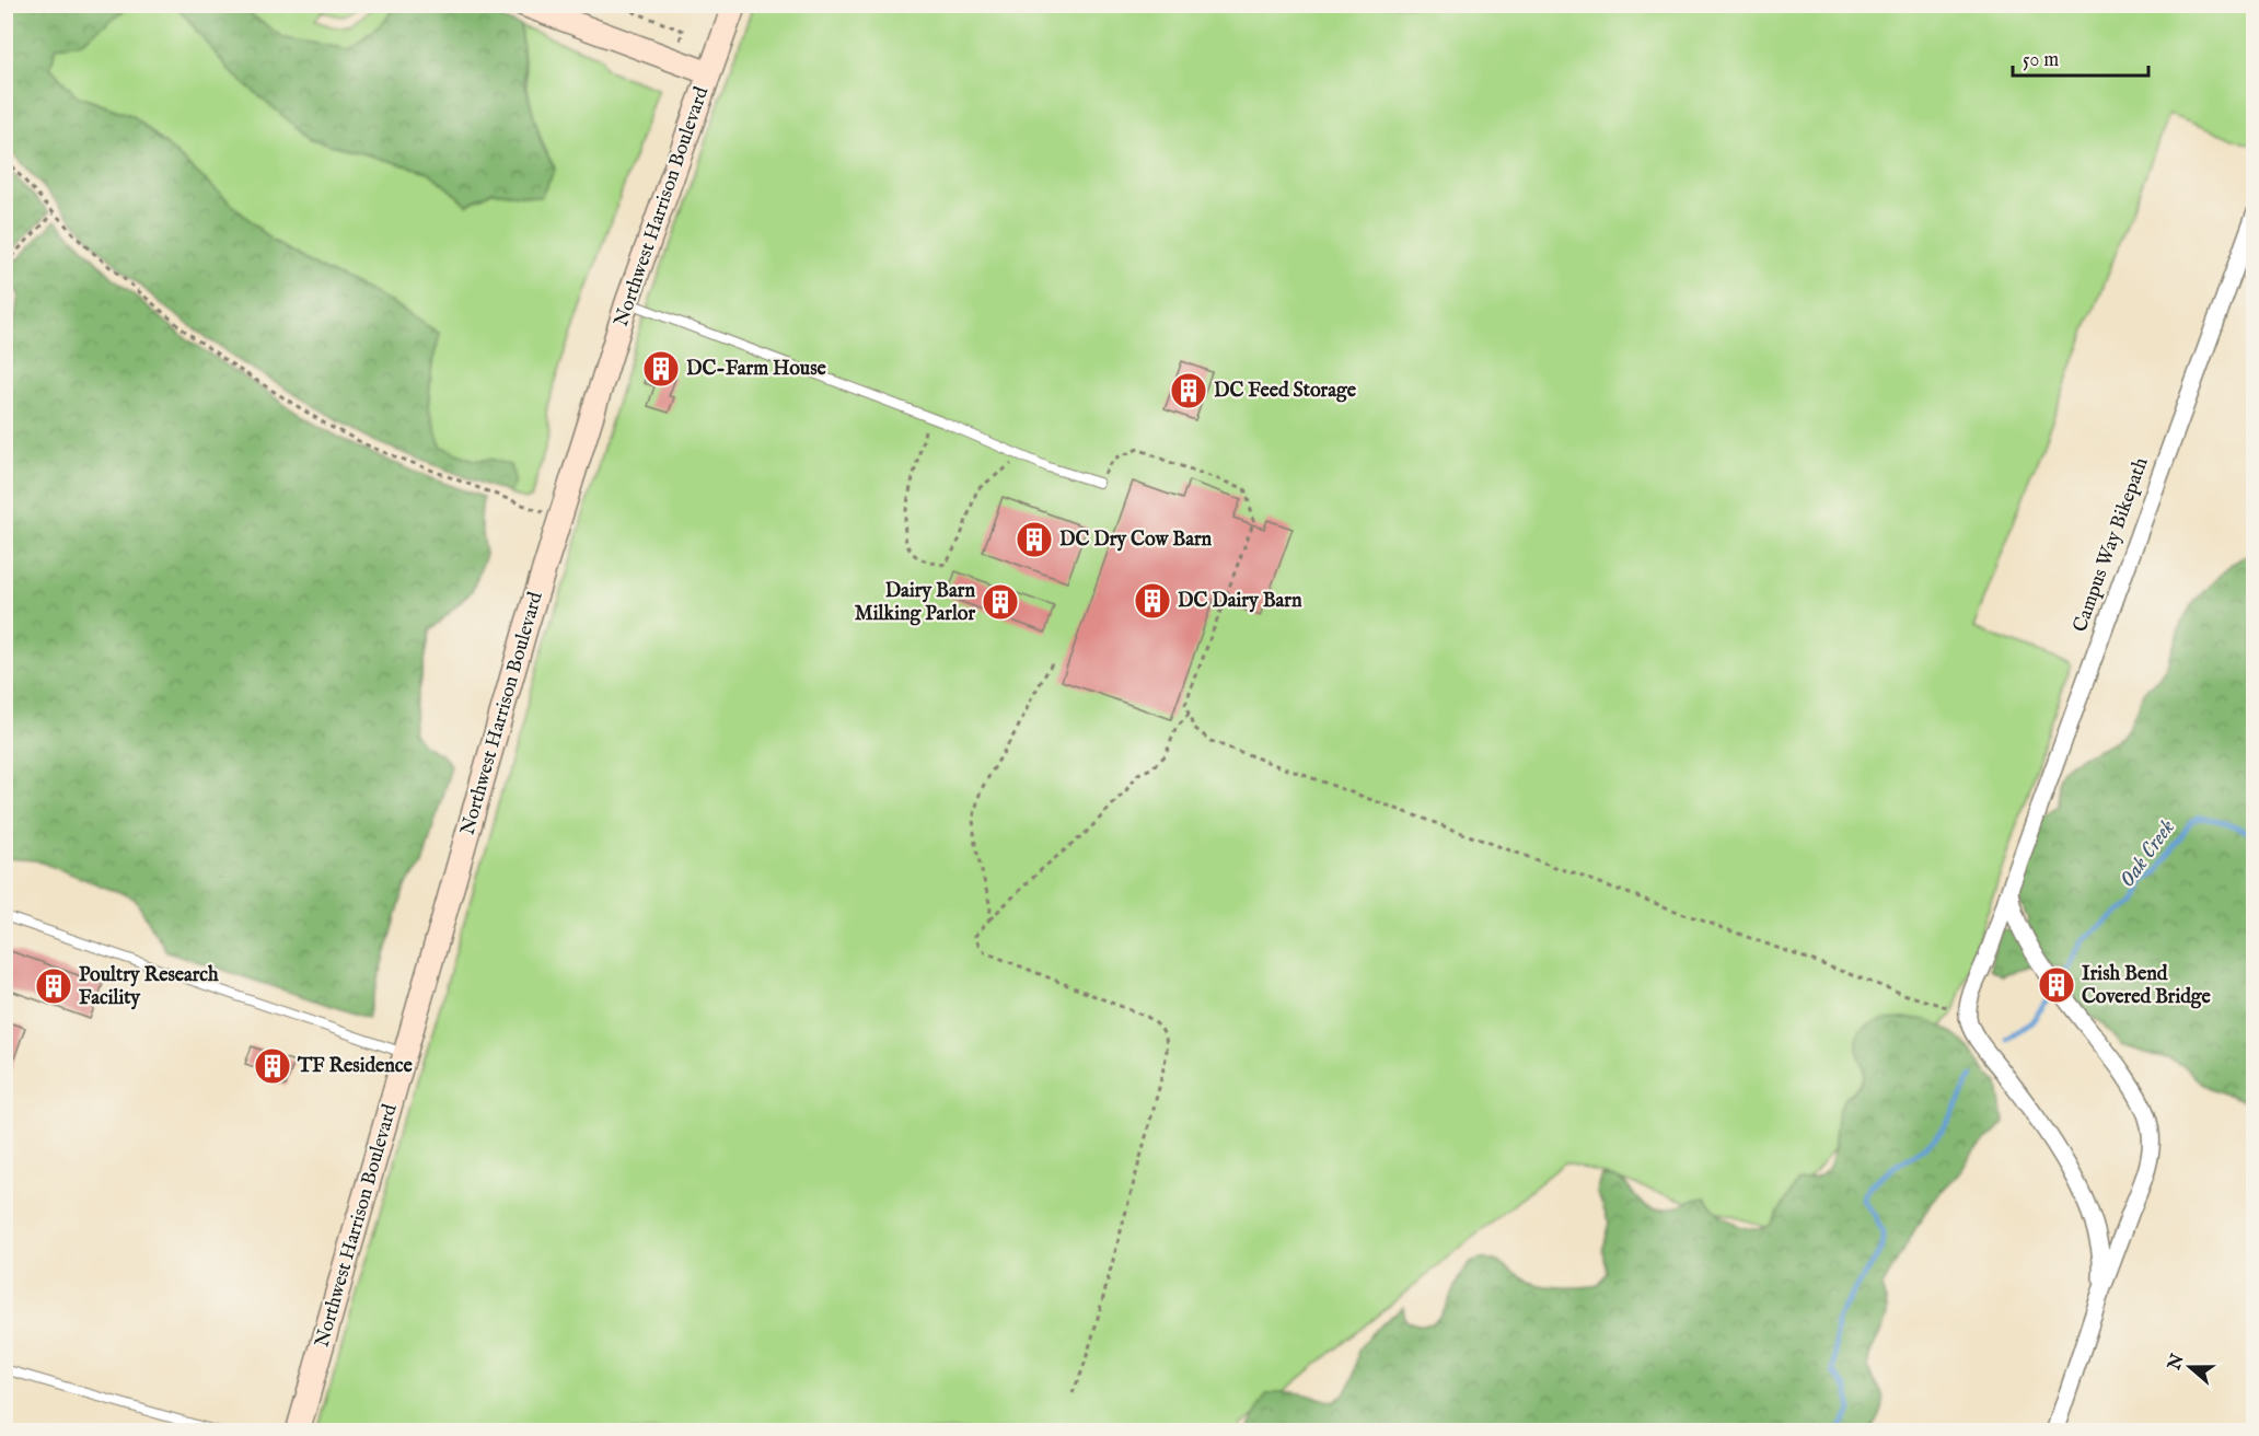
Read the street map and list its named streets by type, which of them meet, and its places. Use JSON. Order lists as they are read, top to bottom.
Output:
{
  "streets": {
    "main road": ["Northwest Harrison Boulevard"],
    "street": ["Campus Way Bikepath"]
  },
  "water": ["Oak Creek"],
  "places": {
    "building": [
      "DC-Farm House",
      "DC Feed Storage",
      "DC Dry Cow Barn",
      "DC Dairy Barn",
      "Dairy Barn Milking Parlor",
      "Irish Bend Covered Bridge",
      "Poultry Research Facility",
      "TF Residence"
    ]
  },
  "scale_bar": "50 m",
  "north": "left"
}
